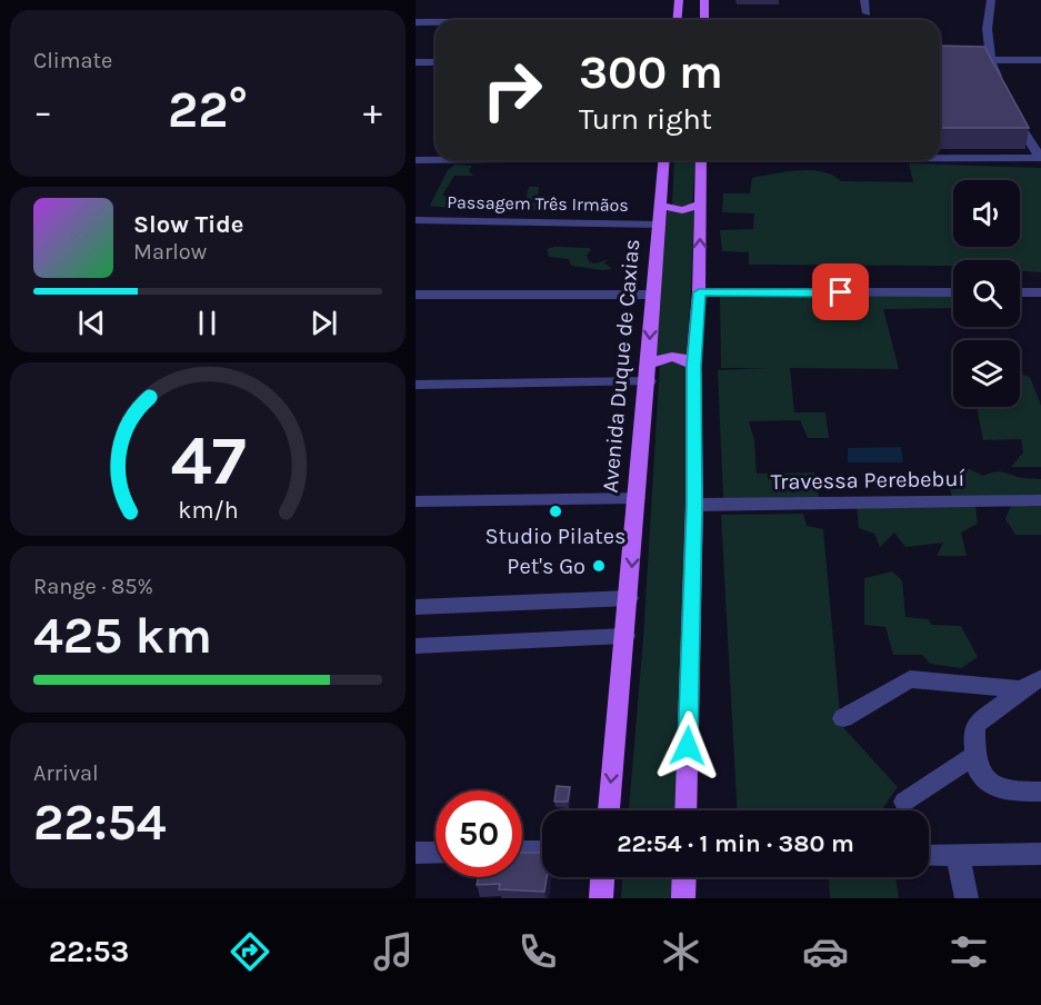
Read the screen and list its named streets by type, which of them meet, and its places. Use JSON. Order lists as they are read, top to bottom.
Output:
{
  "streets": {
    "main road": ["Avenida Duque de Caxias"],
    "street": ["Passagem Três Irmãos", "Travessa Perebebuí"]
  },
  "crossings": [
    ["Passagem Três Irmãos", "Avenida Duque de Caxias"]
  ],
  "places": ["Studio Pilates", "Pet's Go"],
  "page": {
    "tile": [
      "Climate",
      ["Range · 85%", "425 km"],
      ["Arrival", "22:54"]
    ],
    "turn": ["300 m", "Turn right"],
    "heat": ["−", "22°", "+"],
    "song": ["Slow Tide", "Marlow"],
    "limit": "50",
    "trip": "22:54 · 1 min · 380 m",
    "tabs": "22:53",
    "gauge": ["47", "km/h"]
  }
}
